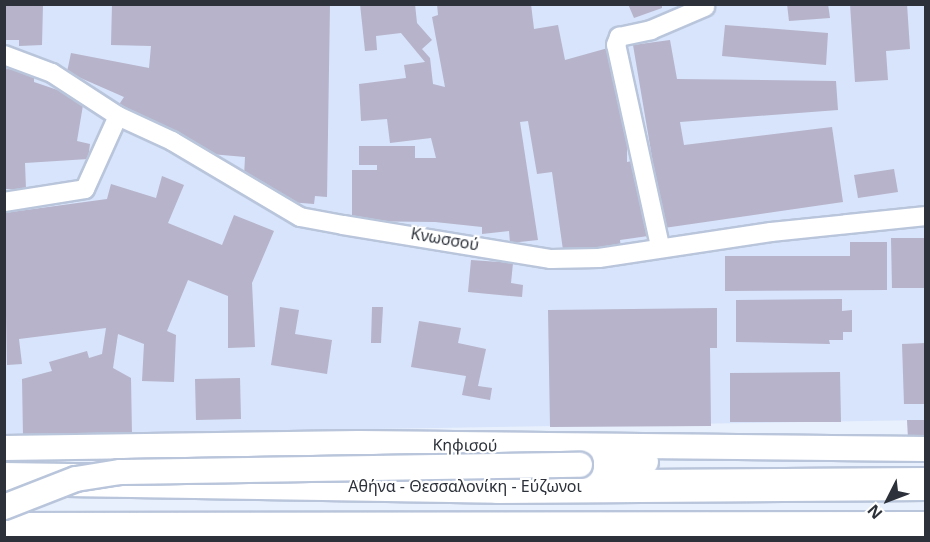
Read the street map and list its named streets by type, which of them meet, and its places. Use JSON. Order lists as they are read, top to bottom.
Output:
{
  "streets": {
    "highway": ["Αθήνα - Θεσσαλονίκη - Εύζωνοι"],
    "main road": ["Κηφισού"],
    "street": ["Κνωσσού"]
  },
  "crossings": [
    ["Κηφισού", "Αθήνα - Θεσσαλονίκη - Εύζωνοι"]
  ],
  "north": "bottom left"
}
